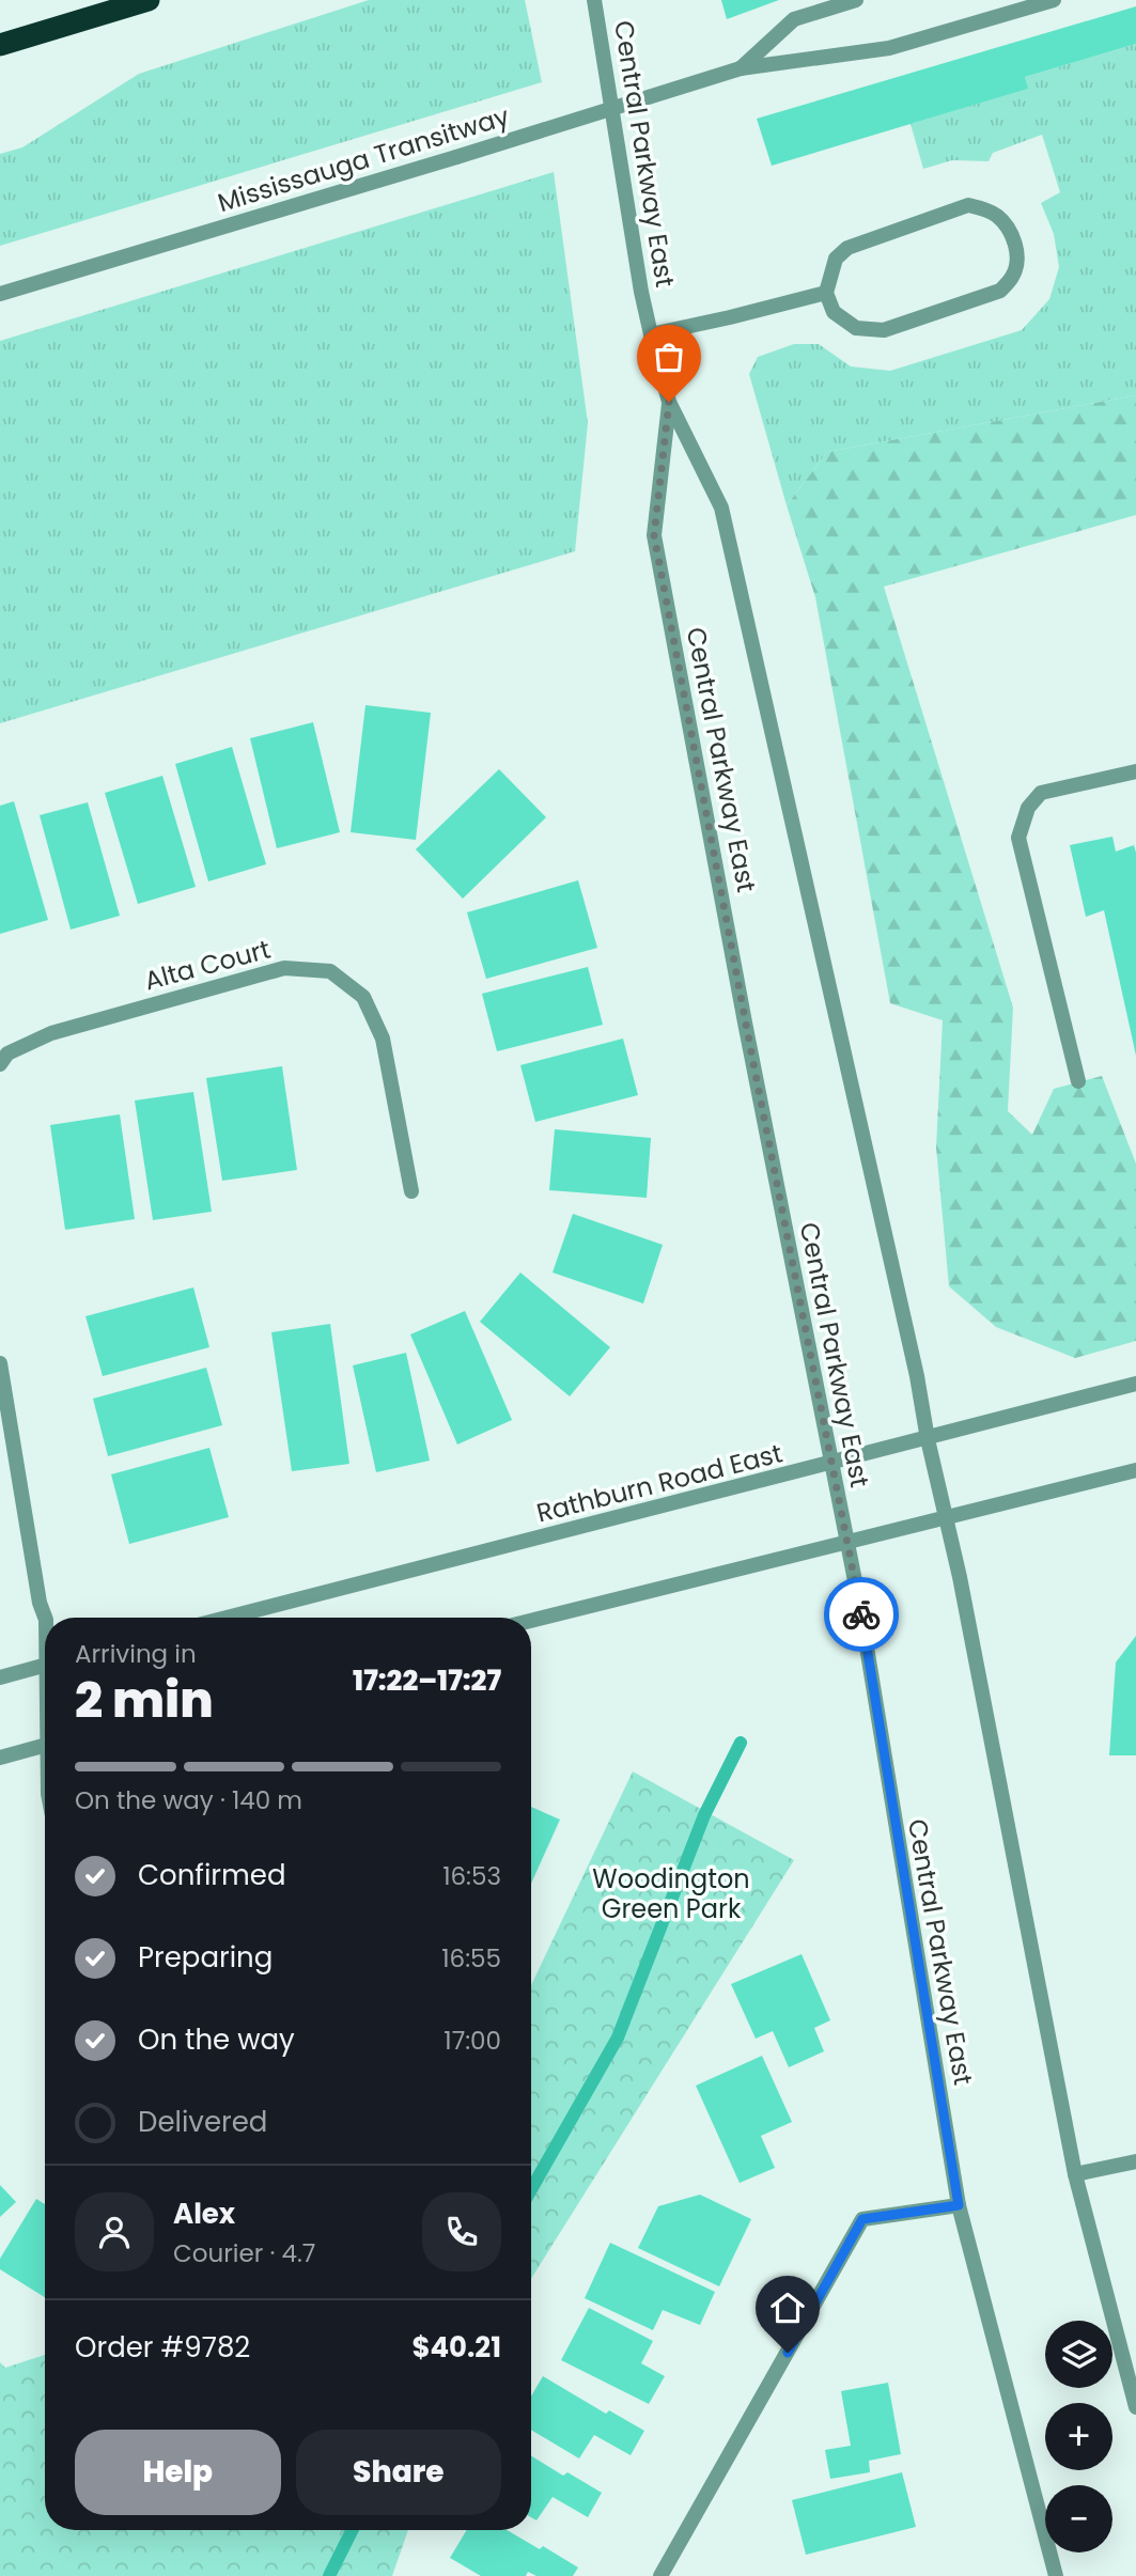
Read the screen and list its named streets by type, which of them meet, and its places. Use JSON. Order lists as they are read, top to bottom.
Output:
{
  "streets": {
    "street": [
      "Central Parkway East",
      "Mississauga Transitway",
      "Alta Court",
      "Rathburn Road East"
    ]
  },
  "crossings": [
    ["Central Parkway East", "Rathburn Road East"]
  ],
  "parks": ["Woodington Green Park"],
  "page": {
    "heading": ["2 min", "Arriving in", "17:22–17:27"],
    "panel": [
      "Alex",
      "Courier · 4.7",
      "Order #9782",
      "$40.21"
    ],
    "bar": "On the way · 140 m",
    "list": [
      ["Confirmed", "16:53"],
      ["Preparing", "16:55"],
      ["On the way", "17:00"],
      "Delivered"
    ],
    "map_buttons": ["+", "−"],
    "buttons": ["Help", "Share"]
  }
}
